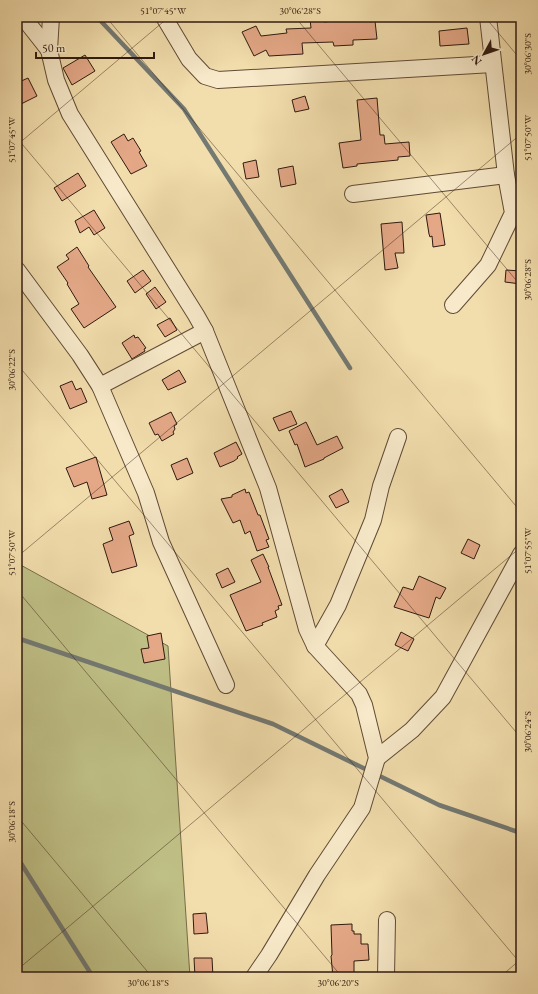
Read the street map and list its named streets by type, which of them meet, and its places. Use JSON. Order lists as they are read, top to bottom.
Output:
{
  "scale_bar": "50 m",
  "north": "bottom left",
  "coordinates": [
    "51°07'45\"W",
    "30°06'28\"S",
    "30°06'30\"S",
    "51°07'50\"W",
    "30°06'22\"S",
    "51°07'55\"W",
    "30°06'24\"S",
    "30°06'18\"S",
    "30°06'20\"S"
  ]
}
